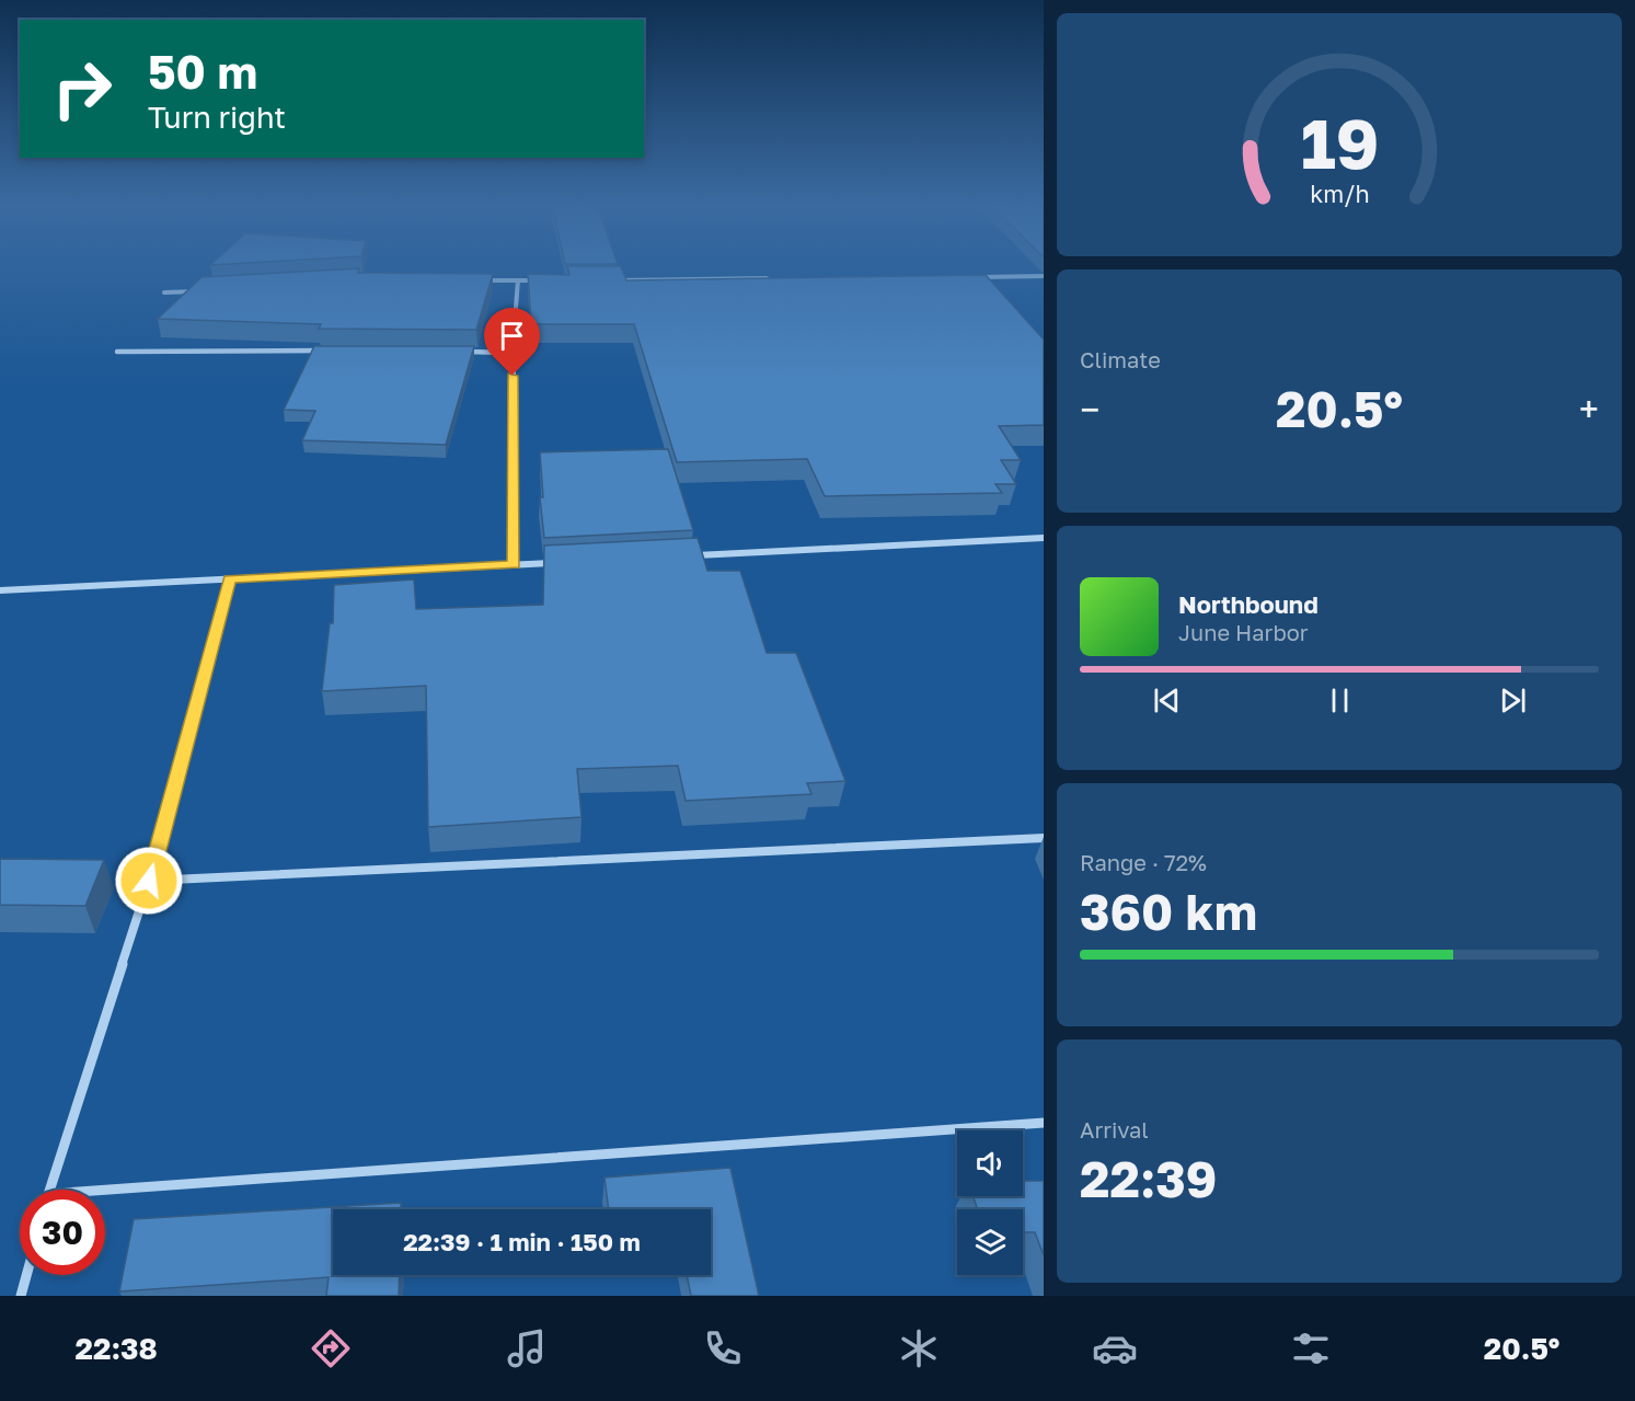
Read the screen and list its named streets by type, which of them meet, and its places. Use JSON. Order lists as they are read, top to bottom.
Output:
{
  "page": {
    "turn": ["50 m", "Turn right"],
    "tile": [
      "Climate",
      ["Range · 72%", "360 km"],
      ["Arrival", "22:39"]
    ],
    "heat": ["−", "20.5°", "+"],
    "song": ["Northbound", "June Harbor"],
    "limit": "30",
    "trip": "22:39 · 1 min · 150 m",
    "tabs": ["22:38", "20.5°"],
    "gauge": ["19", "km/h"]
  }
}
